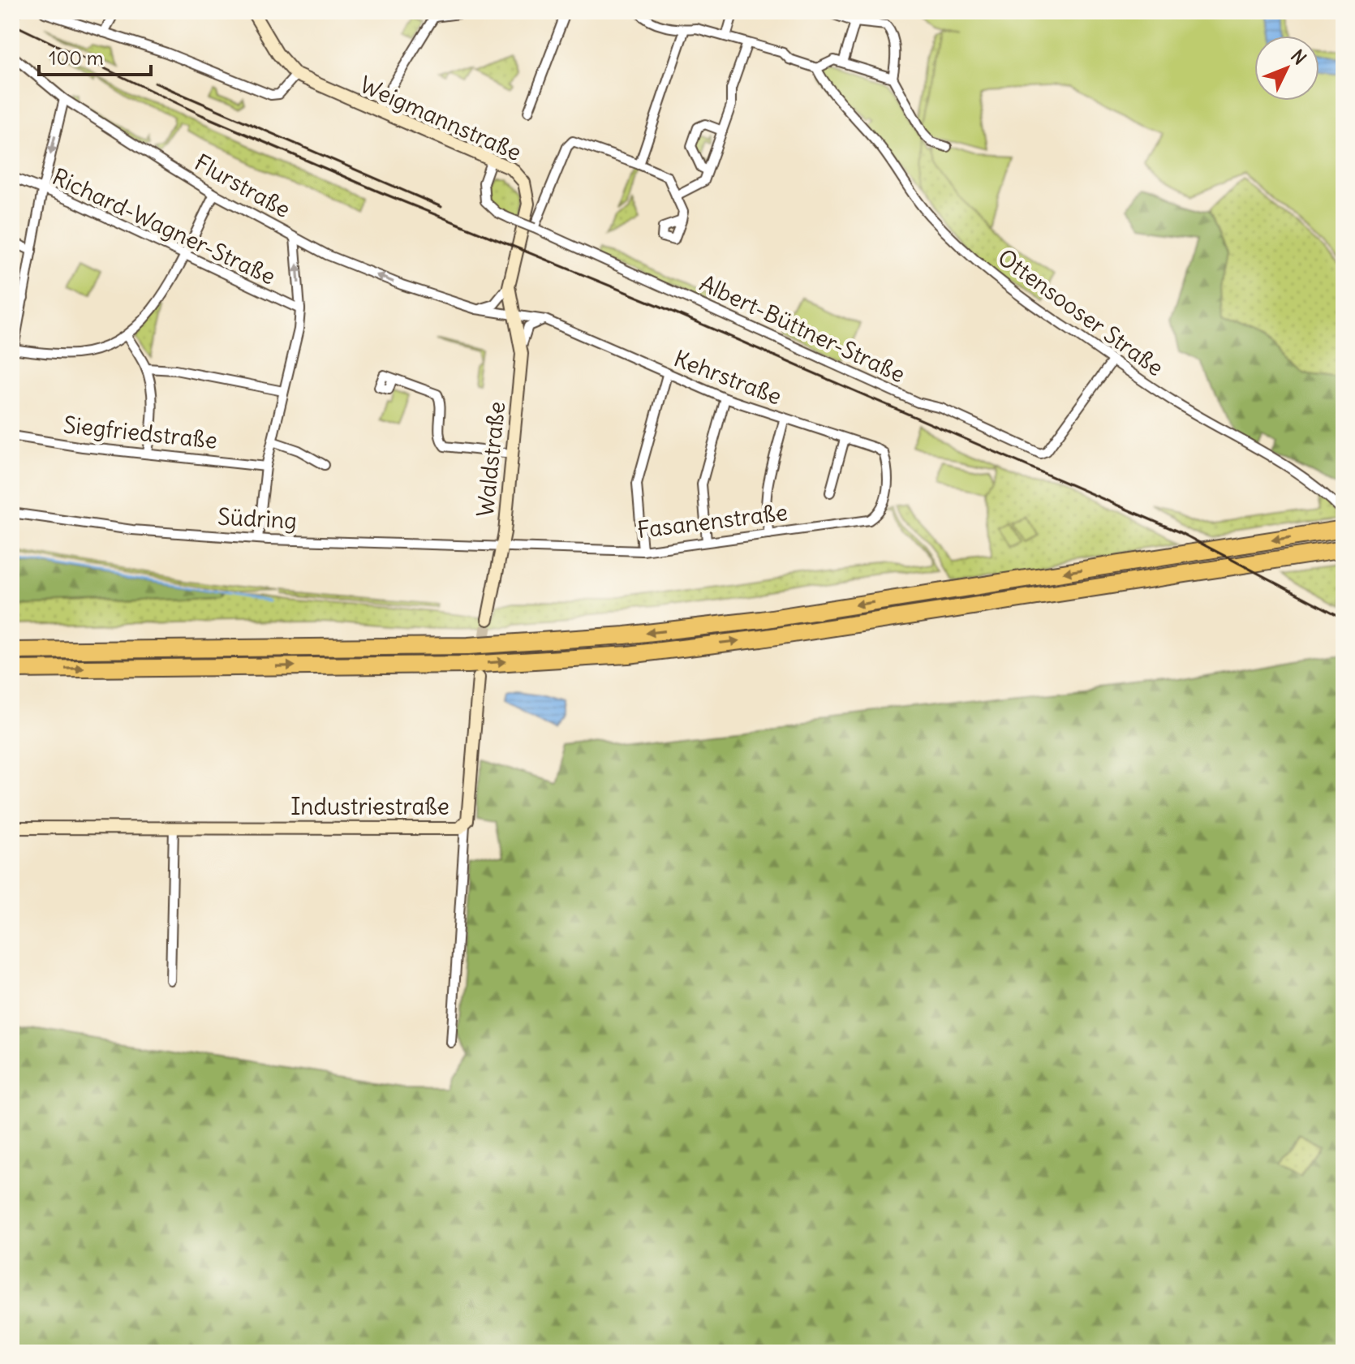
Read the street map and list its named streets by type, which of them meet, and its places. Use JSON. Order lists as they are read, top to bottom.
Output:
{
  "streets": {
    "street": [
      "Weigmannstraße",
      "Flurstraße",
      "Richard-Wagner-Straße",
      "Ottensooser Straße",
      "Albert-Büttner-Straße",
      "Kehrstraße",
      "Siegfriedstraße",
      "Waldstraße",
      "Südring",
      "Fasanenstraße",
      "Industriestraße"
    ]
  },
  "crossings": [
    ["Weigmannstraße", "Flurstraße"],
    ["Weigmannstraße", "Albert-Büttner-Straße"],
    ["Weigmannstraße", "Kehrstraße"],
    ["Weigmannstraße", "Waldstraße"],
    ["Flurstraße", "Kehrstraße"],
    ["Flurstraße", "Waldstraße"],
    ["Ottensooser Straße", "Albert-Büttner-Straße"],
    ["Kehrstraße", "Waldstraße"],
    ["Kehrstraße", "Fasanenstraße"],
    ["Waldstraße", "Südring"],
    ["Waldstraße", "Fasanenstraße"],
    ["Südring", "Fasanenstraße"]
  ],
  "scale_bar": "100 m",
  "north": "top right"
}
